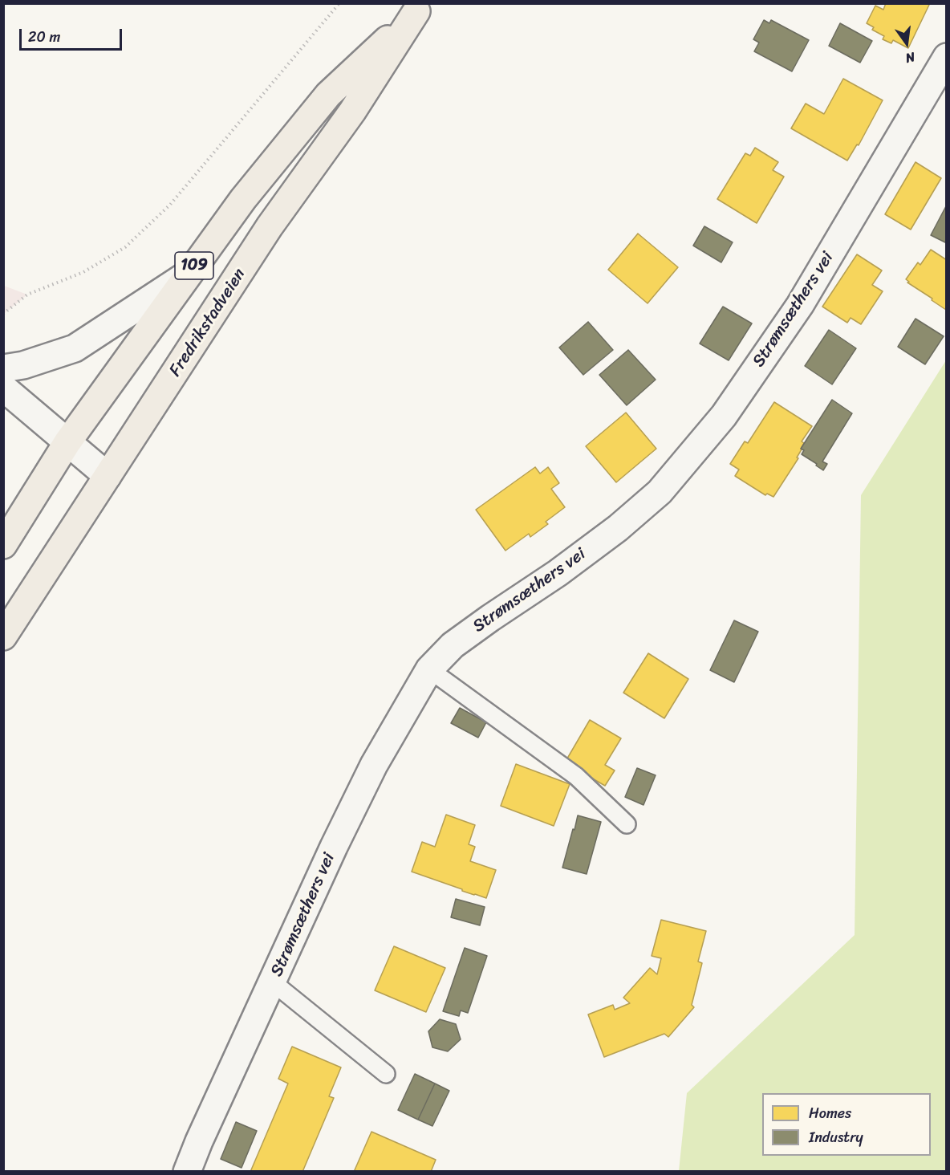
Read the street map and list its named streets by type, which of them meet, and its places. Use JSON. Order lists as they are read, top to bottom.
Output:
{
  "streets": {
    "main road": ["109", "Fredrikstadveien"],
    "street": ["Strømsæthers vei"]
  },
  "legend": ["Homes", "Industry"],
  "scale_bar": "20 m",
  "north": "bottom"
}
